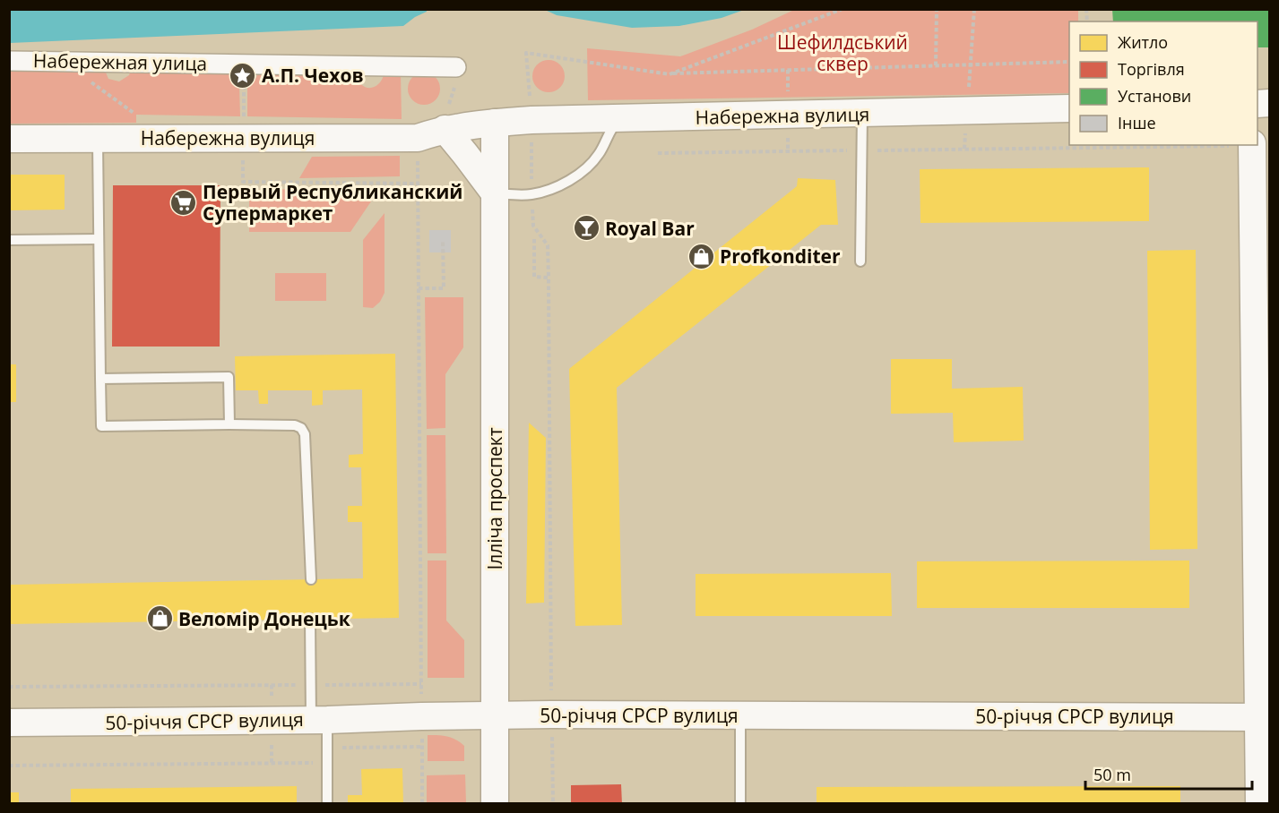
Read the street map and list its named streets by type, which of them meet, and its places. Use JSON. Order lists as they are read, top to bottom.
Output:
{
  "streets": {
    "street": [
      "Набережная улица",
      "Набережна вулиця",
      "Ілліча проспект",
      "50-річчя СРСР вулиця"
    ]
  },
  "crossings": [
    ["Набережна вулиця", "Ілліча проспект"],
    ["Ілліча проспект", "50-річчя СРСР вулиця"]
  ],
  "parks": ["Шефилдський сквер"],
  "places": {
    "place": ["А.П. Чехов"],
    "supermarket": ["Первый Республиканский Супермаркет"],
    "bar": ["Royal Bar"],
    "shop": ["Profkonditer", "Веломір Донецьк"]
  },
  "legend": [
    "Житло",
    "Торгівля",
    "Установи",
    "Інше"
  ],
  "scale_bar": "50 m"
}
